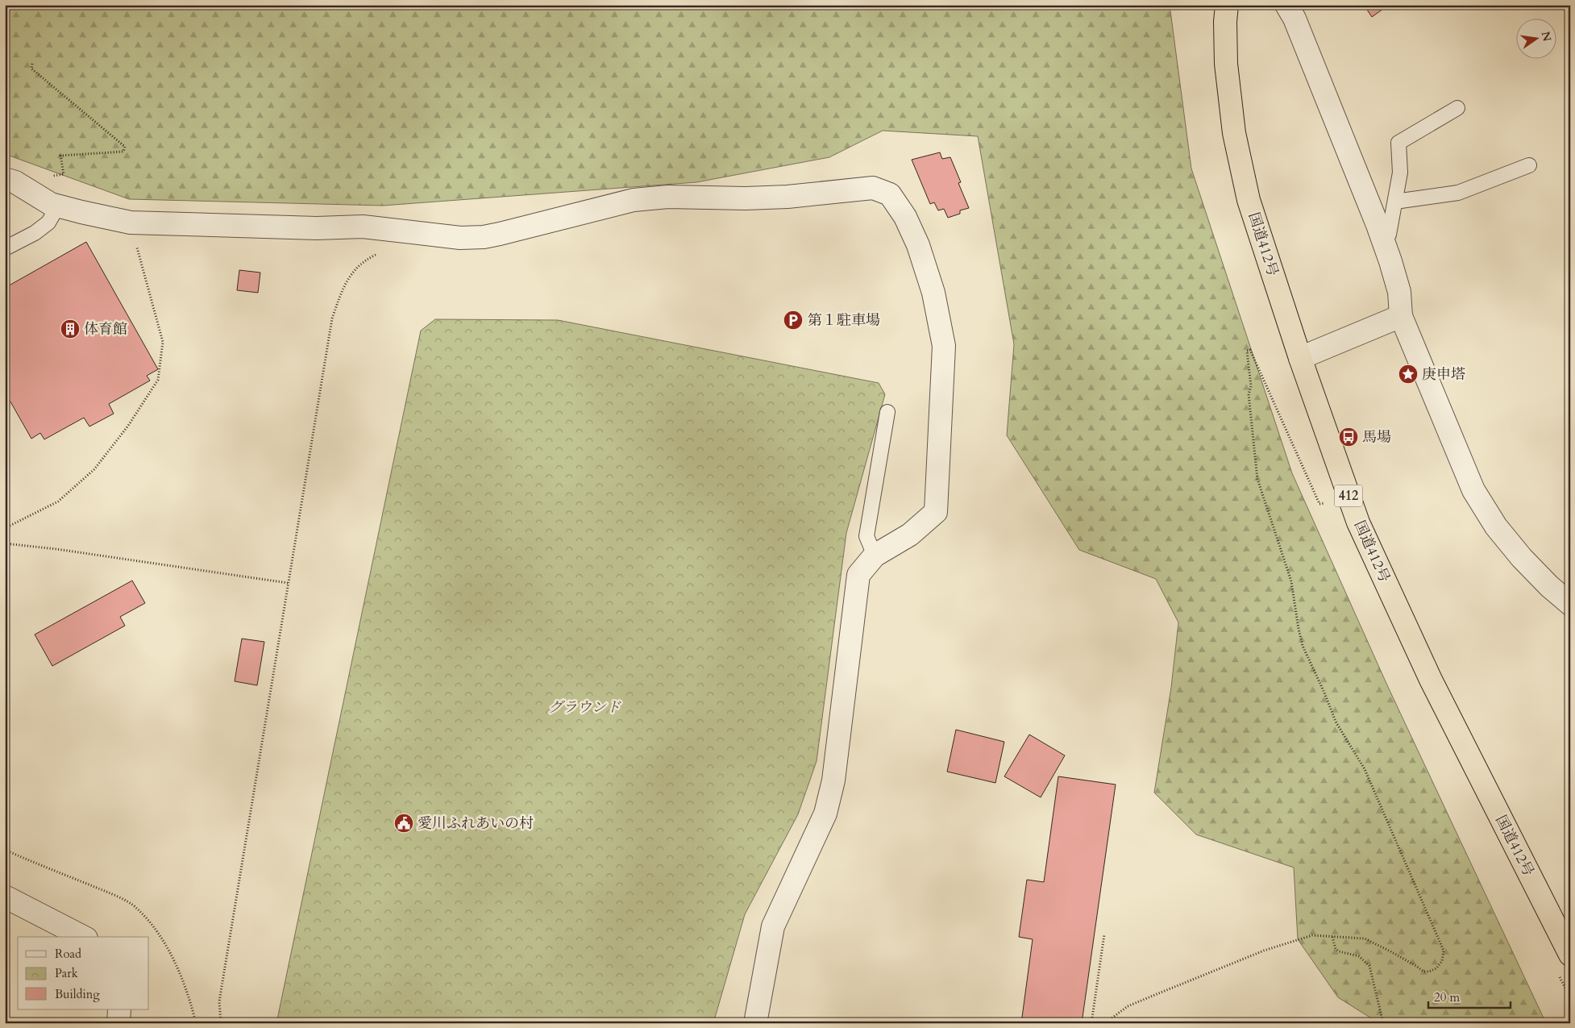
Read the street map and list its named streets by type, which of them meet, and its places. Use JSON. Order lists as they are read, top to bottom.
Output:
{
  "streets": {
    "highway": ["国道412号", "412"]
  },
  "parks": ["グラウンド"],
  "places": {
    "parking": ["第１駐車場"],
    "building": ["体育館"],
    "place": ["庚申塔"],
    "bus stop": ["馬場"],
    "public building": ["愛川ふれあいの村"]
  },
  "legend": ["Road", "Park", "Building"],
  "scale_bar": "20 m",
  "north": "right"
}
